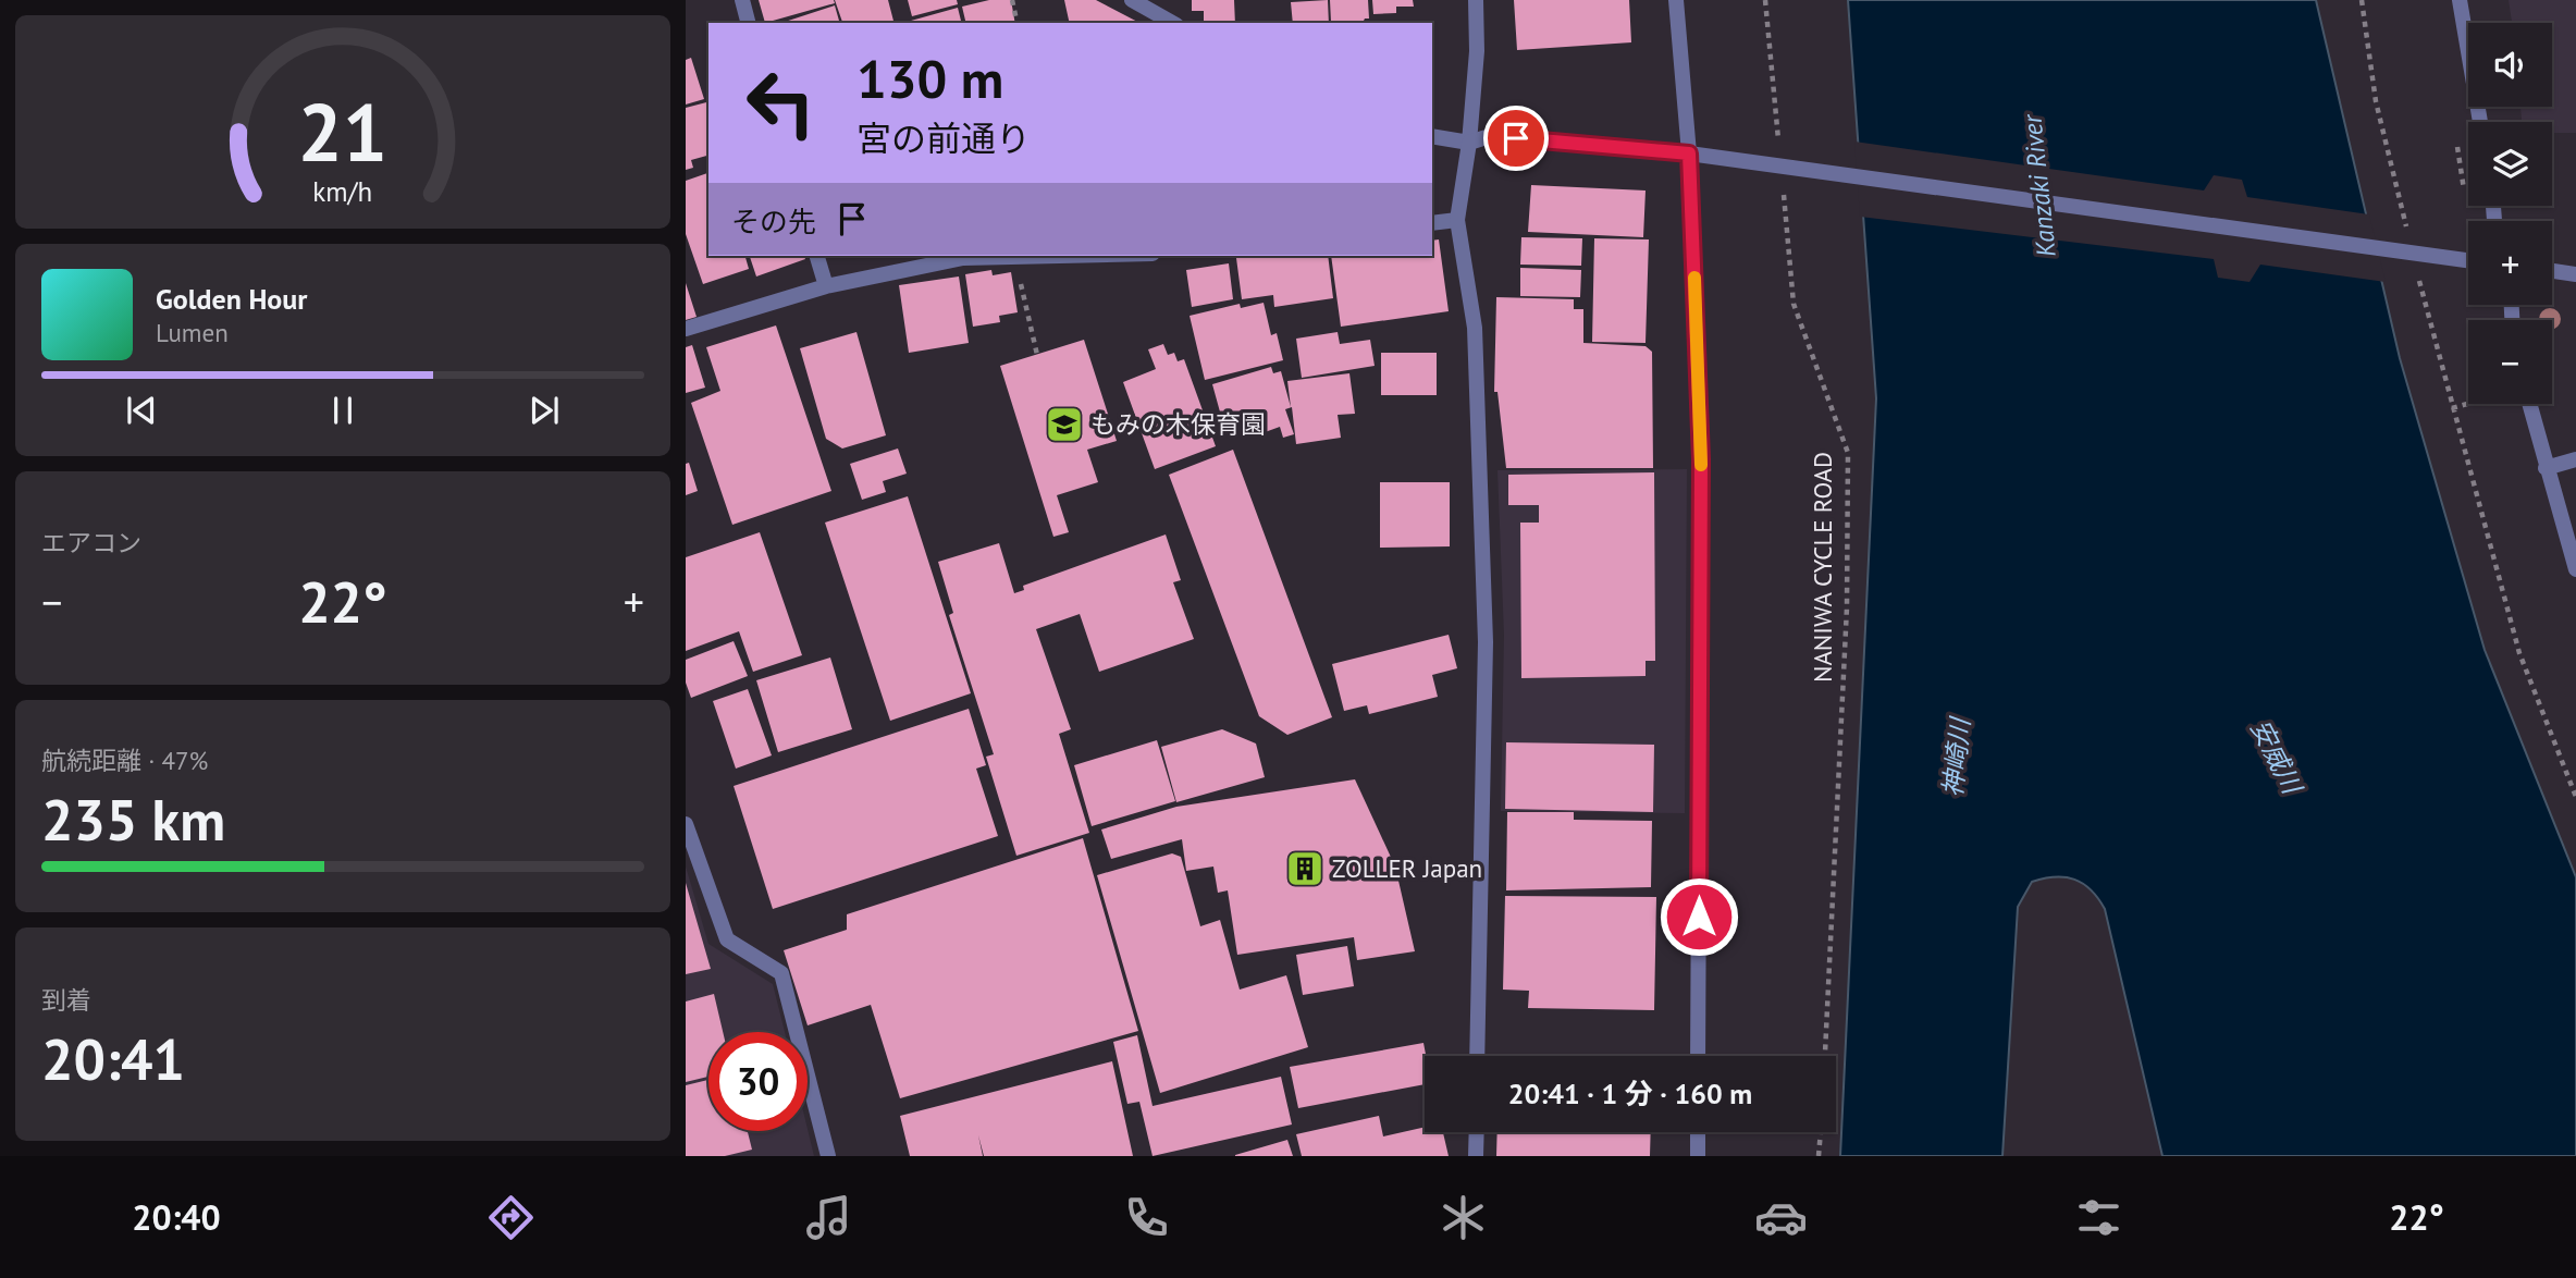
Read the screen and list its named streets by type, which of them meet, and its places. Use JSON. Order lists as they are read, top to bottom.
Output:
{
  "streets": {
    "path": ["NANIWA CYCLE ROAD"]
  },
  "water": ["Kanzaki River", "安威川", "神崎川"],
  "places": {
    "school or university": ["もみの木保育園"],
    "building": ["ZOLLER Japan"]
  },
  "page": {
    "map_buttons": ["+", "−"],
    "turn": ["130 m", "宮の前通り"],
    "then": "その先",
    "song": ["Golden Hour", "Lumen"],
    "tile": [
      "エアコン",
      ["航続距離 · 47%", "235 km"],
      ["到着", "20:41"]
    ],
    "heat": ["−", "22°", "+"],
    "limit": "30",
    "trip": "20:41 · 1 分 · 160 m",
    "tabs": ["20:40", "22°"],
    "gauge": ["21", "km/h"]
  }
}
